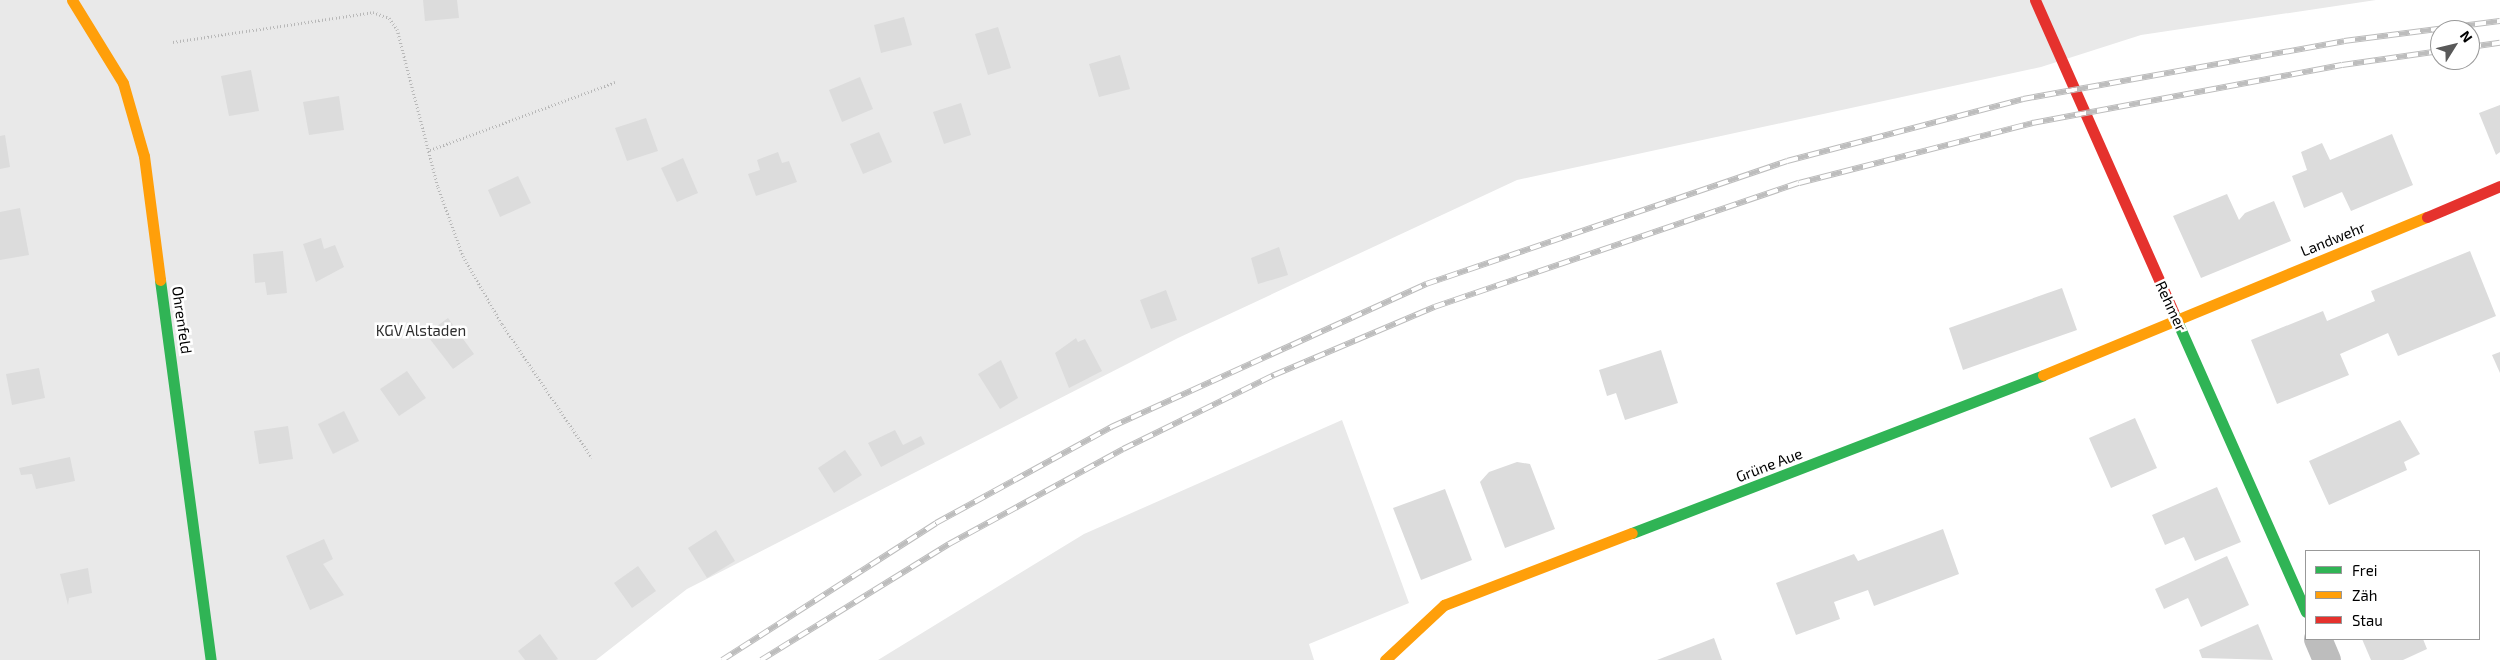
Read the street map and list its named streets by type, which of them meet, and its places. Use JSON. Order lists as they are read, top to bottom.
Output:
{
  "streets": {
    "street": [
      "Landwehr",
      "Rehmer",
      "Ohrenfeld",
      "Grüne Aue"
    ]
  },
  "crossings": [
    ["Landwehr", "Rehmer"],
    ["Landwehr", "Grüne Aue"],
    ["Rehmer", "Grüne Aue"]
  ],
  "parks": ["KGV Alstaden"],
  "legend": ["Frei", "Zäh", "Stau"],
  "north": "top right"
}
